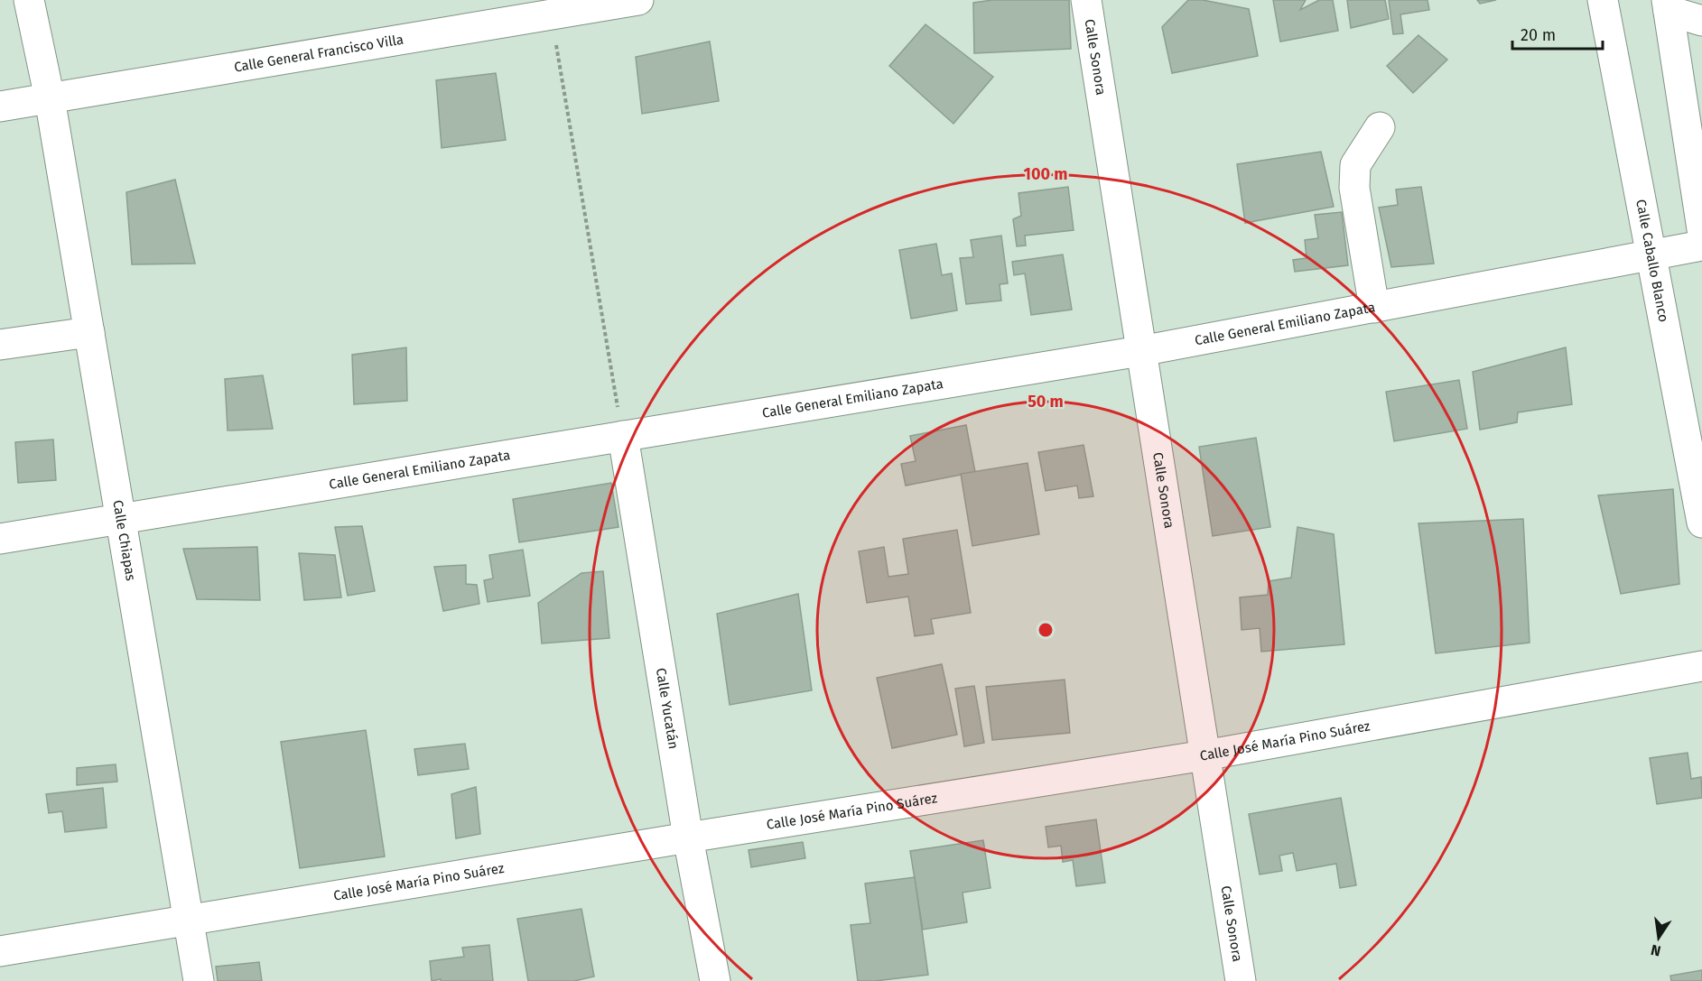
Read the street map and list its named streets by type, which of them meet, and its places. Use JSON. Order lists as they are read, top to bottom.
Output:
{
  "streets": {
    "street": [
      "Calle General Francisco Villa",
      "Calle Sonora",
      "Calle Caballo Blanco",
      "Calle General Emiliano Zapata",
      "Calle Chiapas",
      "Calle Yucatán",
      "Calle José María Pino Suárez"
    ]
  },
  "crossings": [
    ["Calle General Francisco Villa", "Calle Chiapas"],
    ["Calle Sonora", "Calle General Emiliano Zapata"],
    ["Calle Sonora", "Calle José María Pino Suárez"],
    ["Calle Caballo Blanco", "Calle General Emiliano Zapata"],
    ["Calle General Emiliano Zapata", "Calle Chiapas"],
    ["Calle General Emiliano Zapata", "Calle Yucatán"],
    ["Calle Chiapas", "Calle José María Pino Suárez"],
    ["Calle Yucatán", "Calle José María Pino Suárez"]
  ],
  "scale_bar": "20 m",
  "north": "bottom",
  "rings": ["100 m", "50 m"]
}
